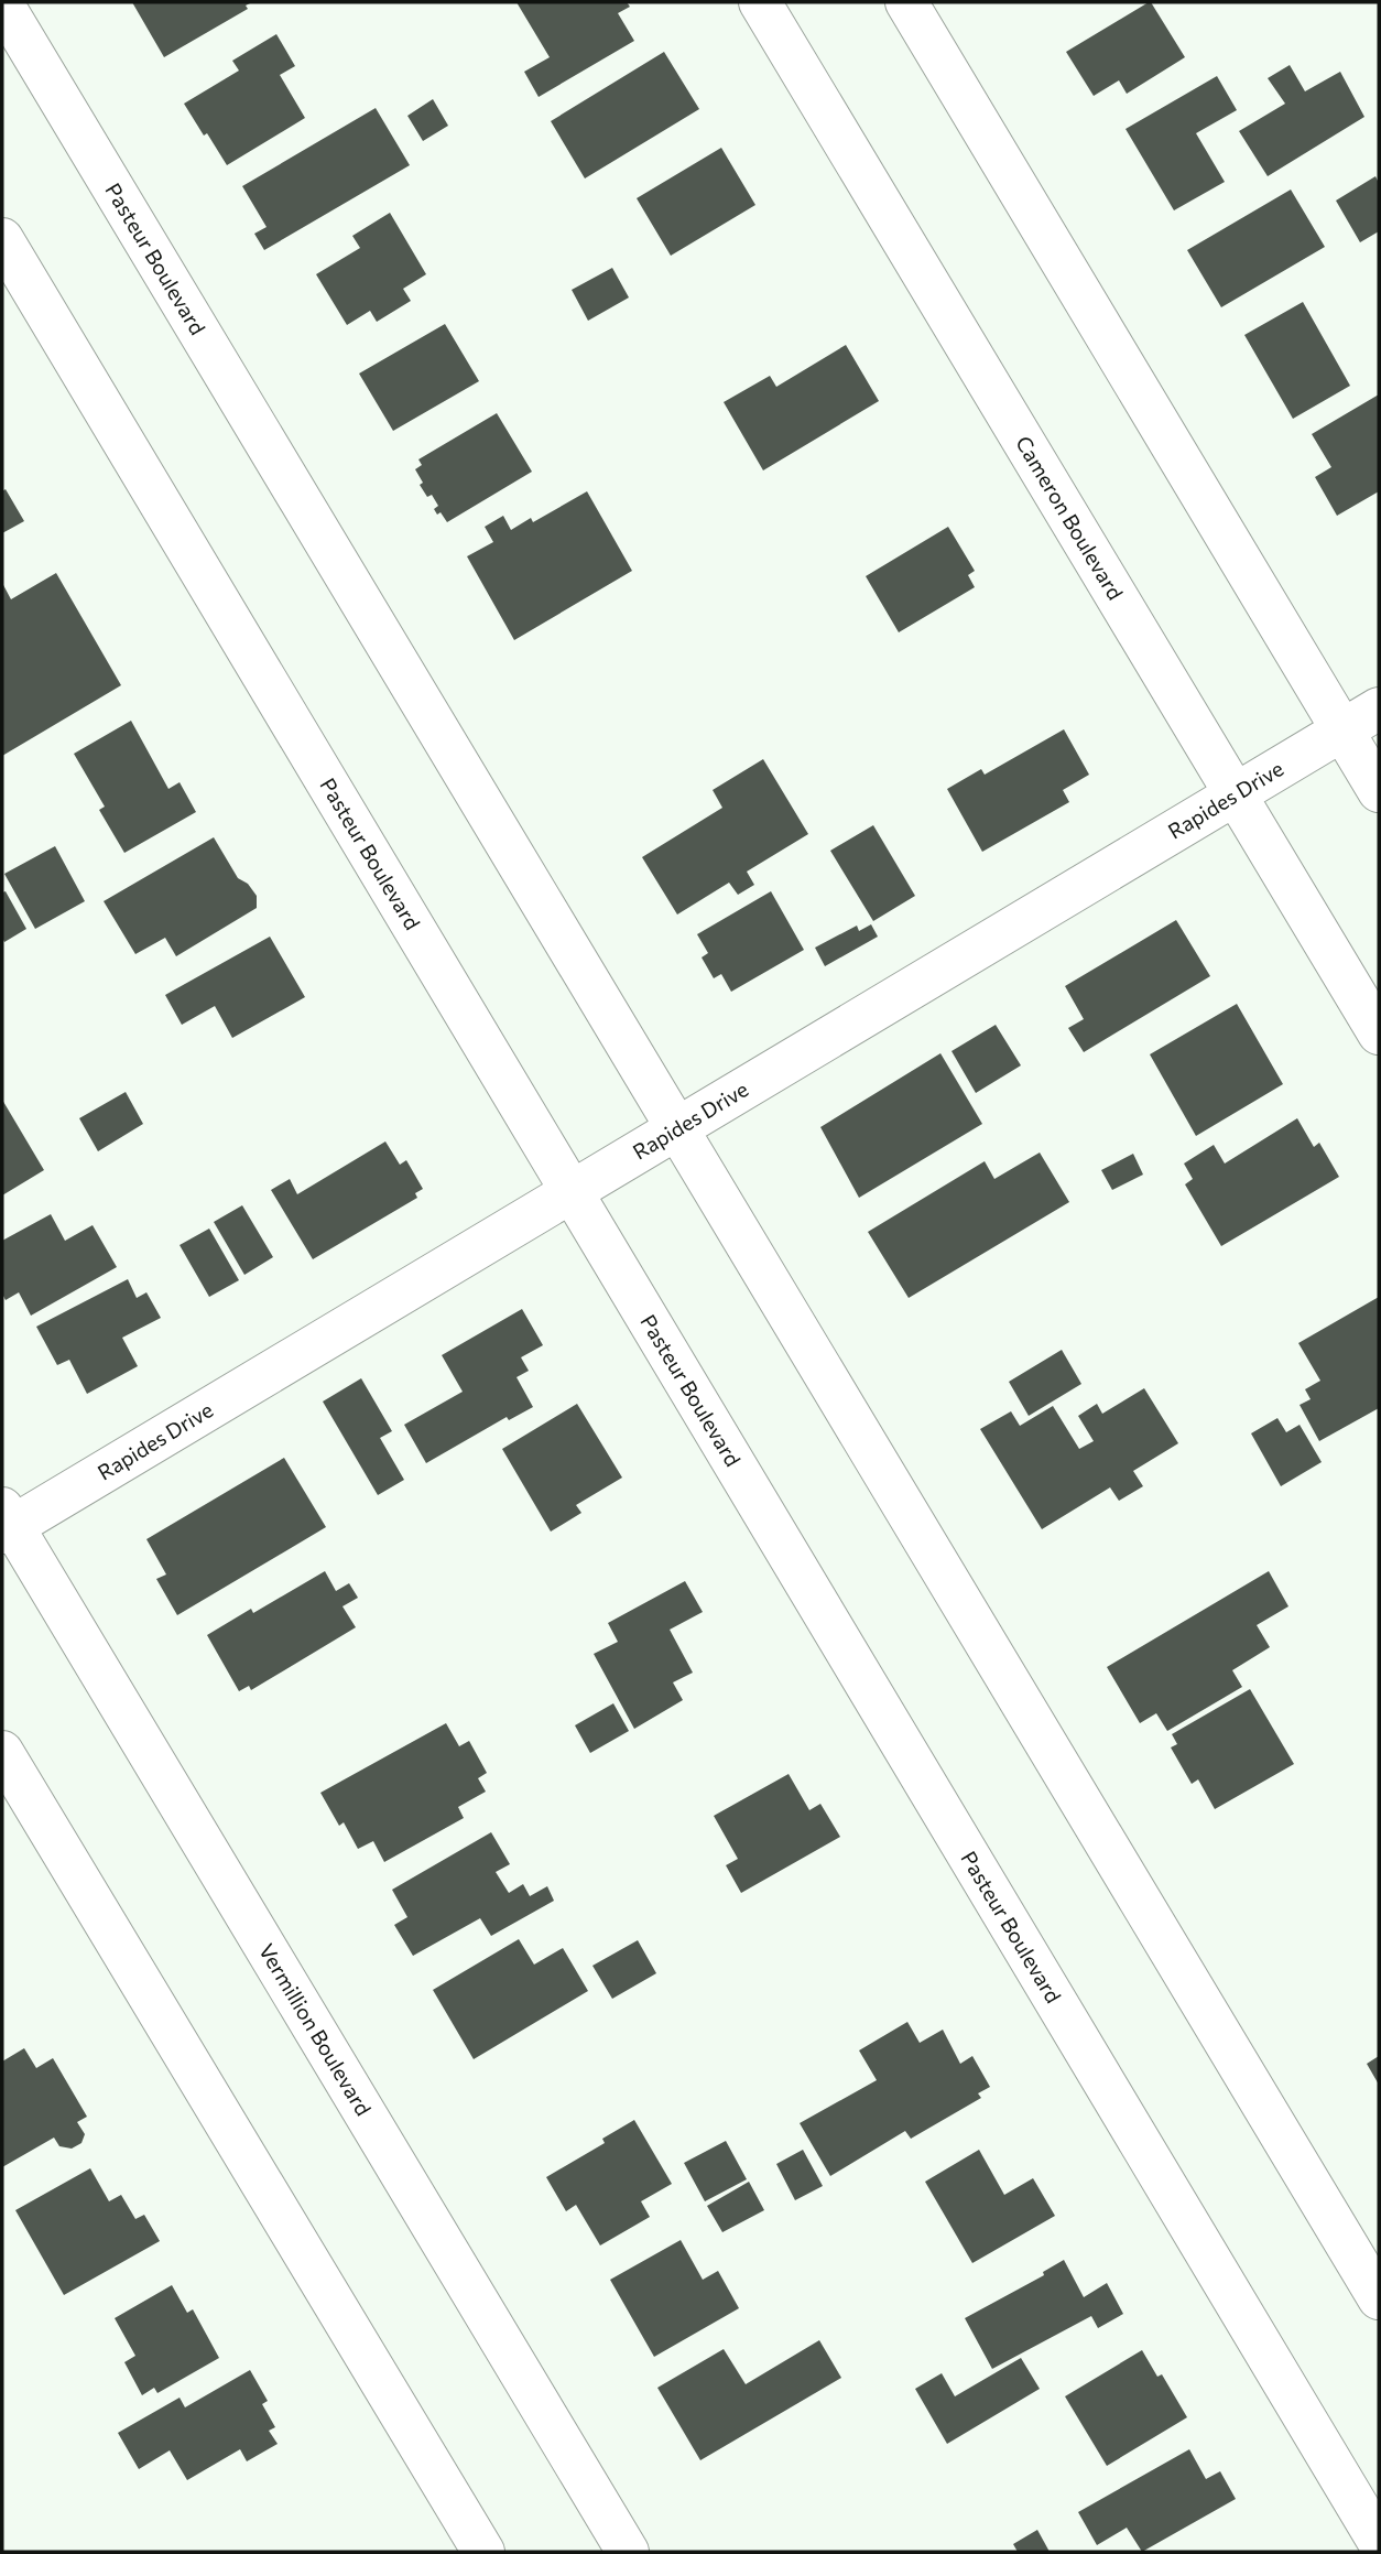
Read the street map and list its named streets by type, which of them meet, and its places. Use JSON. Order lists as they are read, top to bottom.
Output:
{
  "streets": {
    "street": [
      "Pasteur Boulevard",
      "Cameron Boulevard",
      "Rapides Drive",
      "Vermillion Boulevard"
    ]
  },
  "crossings": [
    ["Pasteur Boulevard", "Rapides Drive"],
    ["Cameron Boulevard", "Rapides Drive"],
    ["Rapides Drive", "Vermillion Boulevard"]
  ]
}
